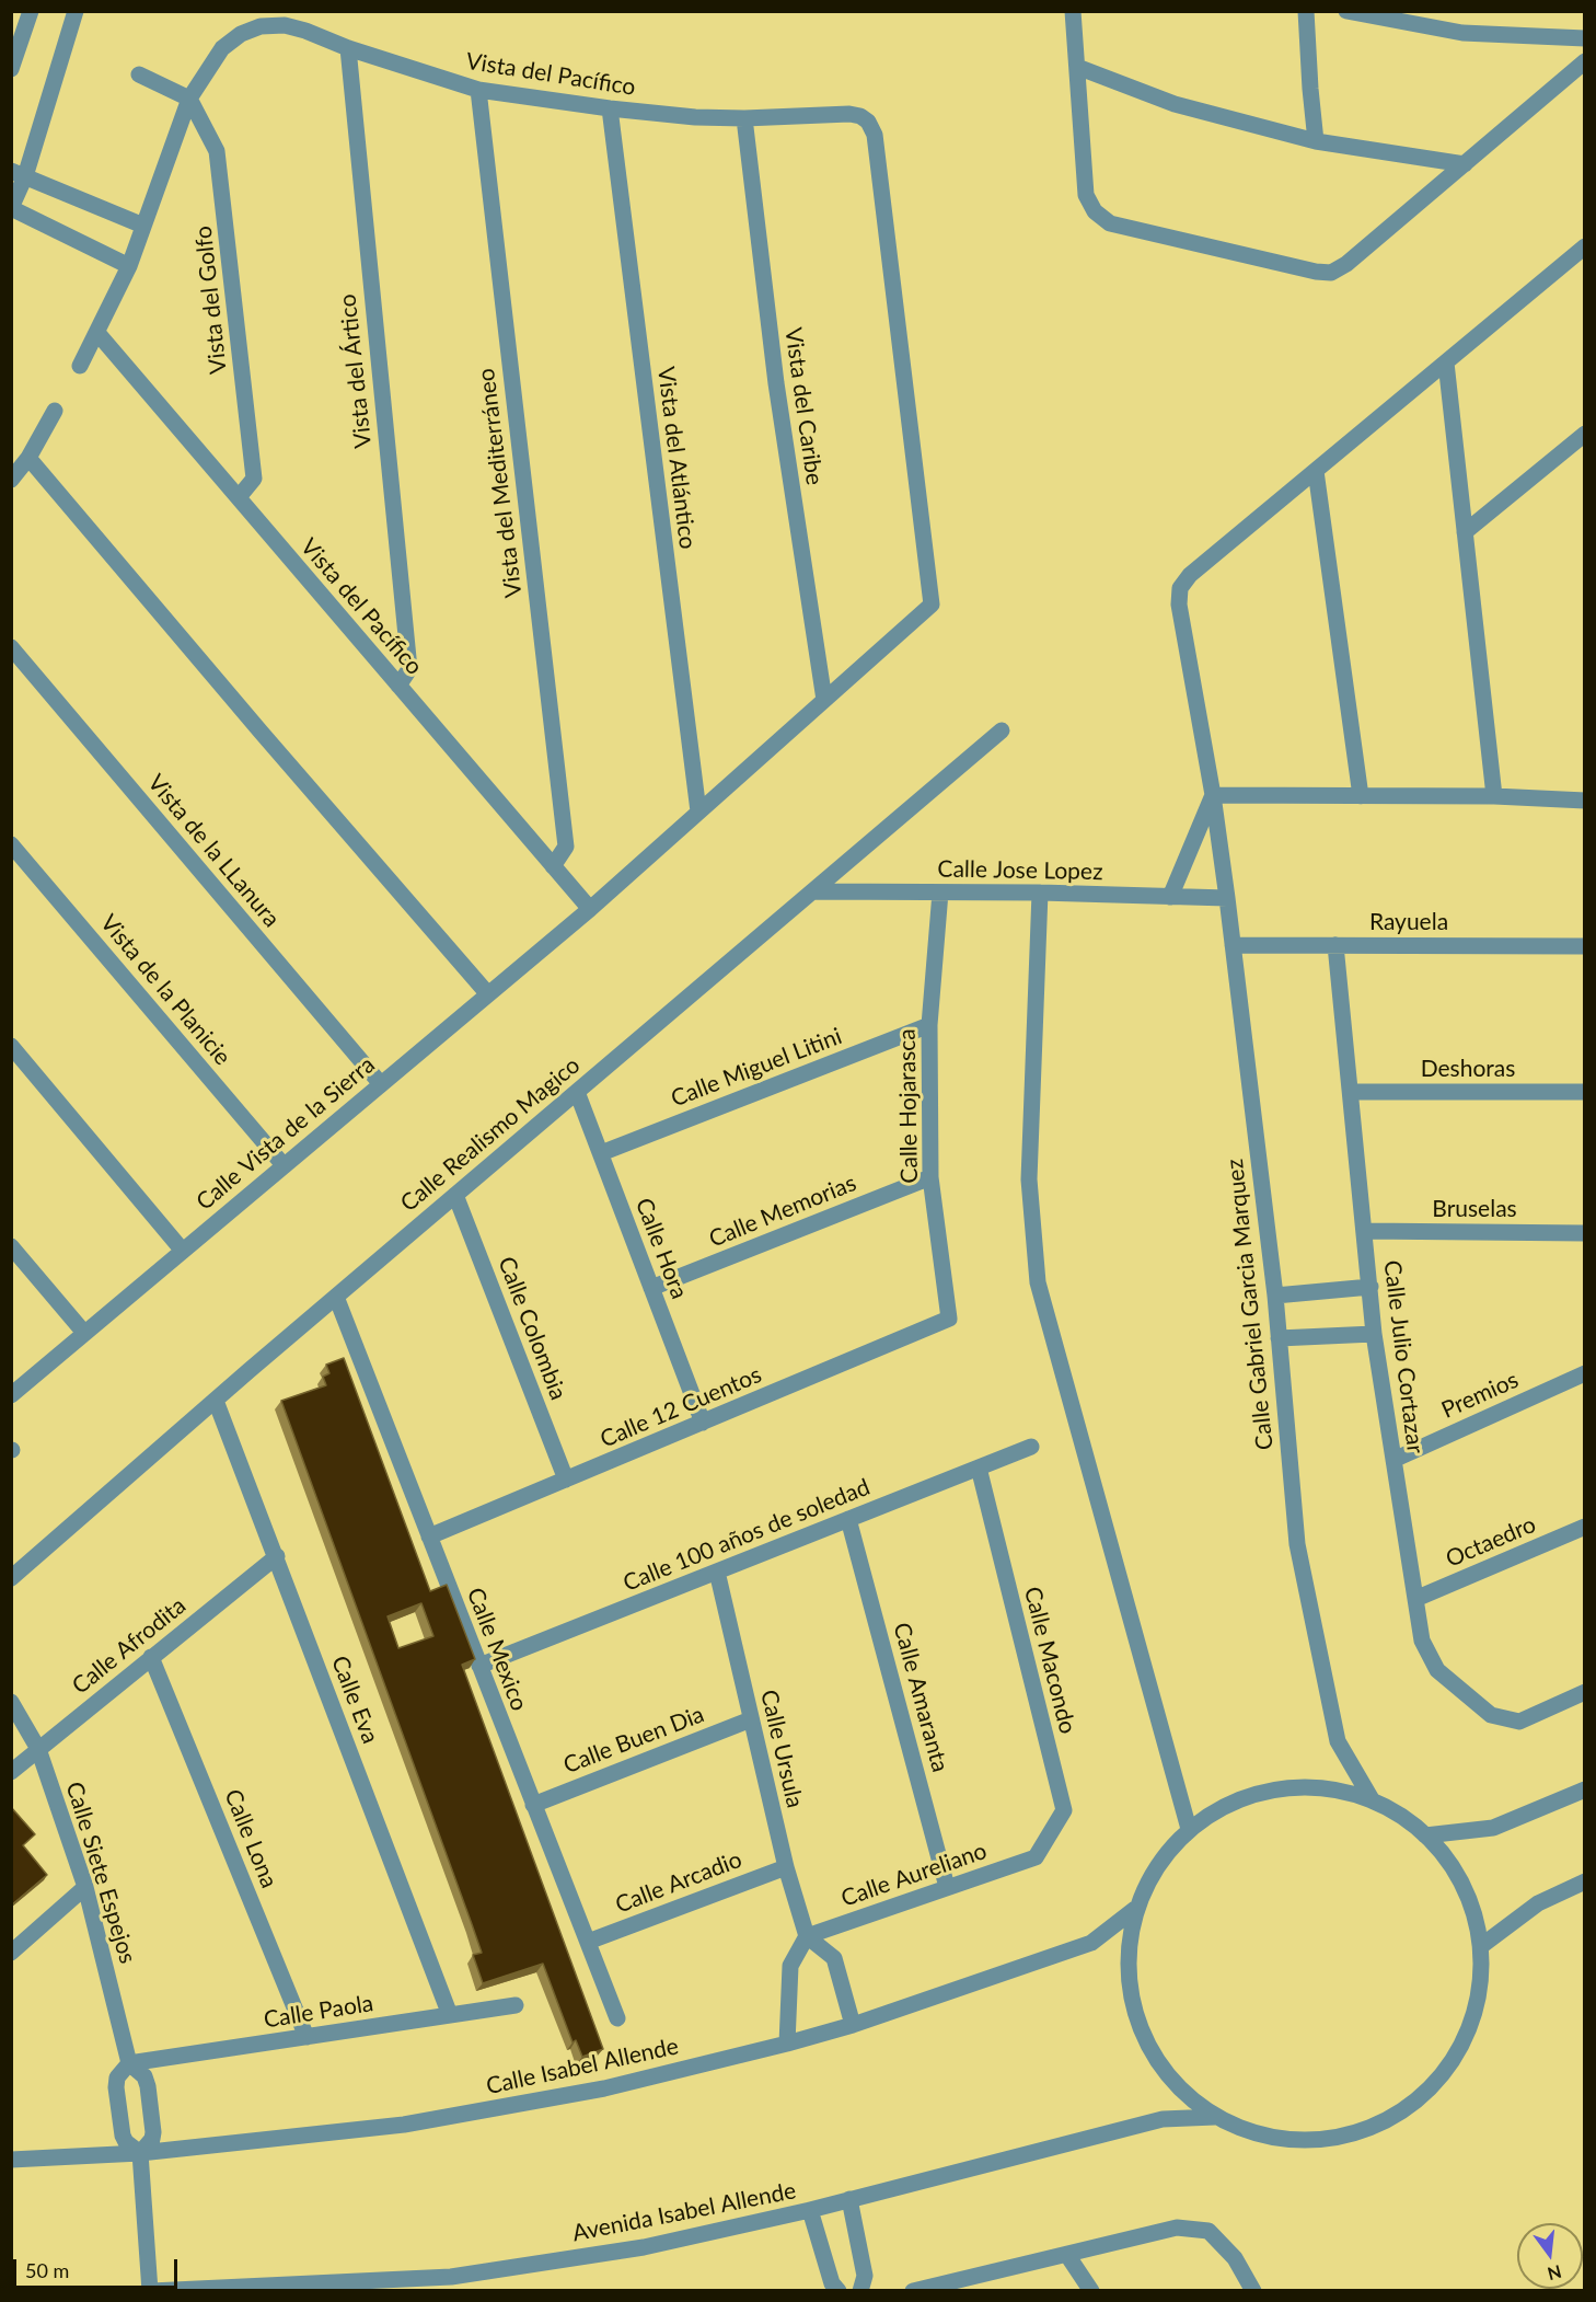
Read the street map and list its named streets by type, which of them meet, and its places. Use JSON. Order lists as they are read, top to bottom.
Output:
{
  "streets": {
    "street": [
      "Vista del Pacífico",
      "Vista del Golfo",
      "Vista del Ártico",
      "Vista del Caribe",
      "Vista del Atlántico",
      "Vista del Mediterráneo",
      "Vista de la LLanura",
      "Calle Jose Lopez",
      "Rayuela",
      "Vista de la Planicie",
      "Calle Miguel Litini",
      "Deshoras",
      "Calle Hojarasca",
      "Calle Vista de la Sierra",
      "Calle Realismo Magico",
      "Bruselas",
      "Calle Memorias",
      "Calle Hora",
      "Calle Gabriel Garcia Marquez",
      "Calle Colombia",
      "Calle Julio Cortazar",
      "Premios",
      "Calle 12 Cuentos",
      "Calle 100 años de soledad",
      "Octaedro",
      "Calle Afrodita",
      "Calle Mexico",
      "Calle Macondo",
      "Calle Amaranta",
      "Calle Eva",
      "Calle Buen Dia",
      "Calle Ursula",
      "Calle Lona",
      "Calle Siete Espejos",
      "Calle Aureliano",
      "Calle Arcadio",
      "Calle Paola",
      "Calle Isabel Allende",
      "Avenida Isabel Allende"
    ]
  },
  "crossings": [
    ["Vista del Pacífico", "Vista del Golfo"],
    ["Vista del Pacífico", "Vista del Ártico"],
    ["Vista del Pacífico", "Vista del Caribe"],
    ["Vista del Pacífico", "Vista del Atlántico"],
    ["Vista del Pacífico", "Vista del Mediterráneo"],
    ["Vista del Pacífico", "Calle Vista de la Sierra"],
    ["Vista del Caribe", "Calle Vista de la Sierra"],
    ["Vista del Atlántico", "Calle Vista de la Sierra"],
    ["Vista de la LLanura", "Calle Vista de la Sierra"],
    ["Calle Jose Lopez", "Calle Hojarasca"],
    ["Calle Jose Lopez", "Calle Realismo Magico"],
    ["Calle Jose Lopez", "Calle Gabriel Garcia Marquez"],
    ["Rayuela", "Calle Gabriel Garcia Marquez"],
    ["Rayuela", "Calle Julio Cortazar"],
    ["Vista de la Planicie", "Calle Vista de la Sierra"],
    ["Calle Miguel Litini", "Calle Hojarasca"],
    ["Calle Miguel Litini", "Calle Hora"],
    ["Deshoras", "Calle Julio Cortazar"],
    ["Calle Hojarasca", "Calle Memorias"],
    ["Calle Hojarasca", "Calle 12 Cuentos"],
    ["Calle Realismo Magico", "Calle Hora"],
    ["Calle Realismo Magico", "Calle Colombia"],
    ["Calle Realismo Magico", "Calle Mexico"],
    ["Calle Realismo Magico", "Calle Eva"],
    ["Bruselas", "Calle Julio Cortazar"],
    ["Calle Memorias", "Calle Hora"],
    ["Calle Hora", "Calle 12 Cuentos"],
    ["Calle Colombia", "Calle 12 Cuentos"],
    ["Calle Julio Cortazar", "Premios"],
    ["Calle Julio Cortazar", "Octaedro"],
    ["Calle 12 Cuentos", "Calle Mexico"],
    ["Calle 100 años de soledad", "Calle Mexico"],
    ["Calle 100 años de soledad", "Calle Macondo"],
    ["Calle 100 años de soledad", "Calle Amaranta"],
    ["Calle 100 años de soledad", "Calle Ursula"],
    ["Calle Afrodita", "Calle Eva"],
    ["Calle Afrodita", "Calle Lona"],
    ["Calle Afrodita", "Calle Siete Espejos"],
    ["Calle Mexico", "Calle Buen Dia"],
    ["Calle Mexico", "Calle Arcadio"],
    ["Calle Macondo", "Calle Aureliano"],
    ["Calle Amaranta", "Calle Aureliano"],
    ["Calle Eva", "Calle Paola"],
    ["Calle Buen Dia", "Calle Ursula"],
    ["Calle Ursula", "Calle Aureliano"],
    ["Calle Ursula", "Calle Arcadio"],
    ["Calle Lona", "Calle Paola"],
    ["Calle Siete Espejos", "Calle Paola"],
    ["Calle Siete Espejos", "Calle Isabel Allende"],
    ["Calle Siete Espejos", "Avenida Isabel Allende"]
  ],
  "scale_bar": "50 m",
  "north": "bottom"
}
